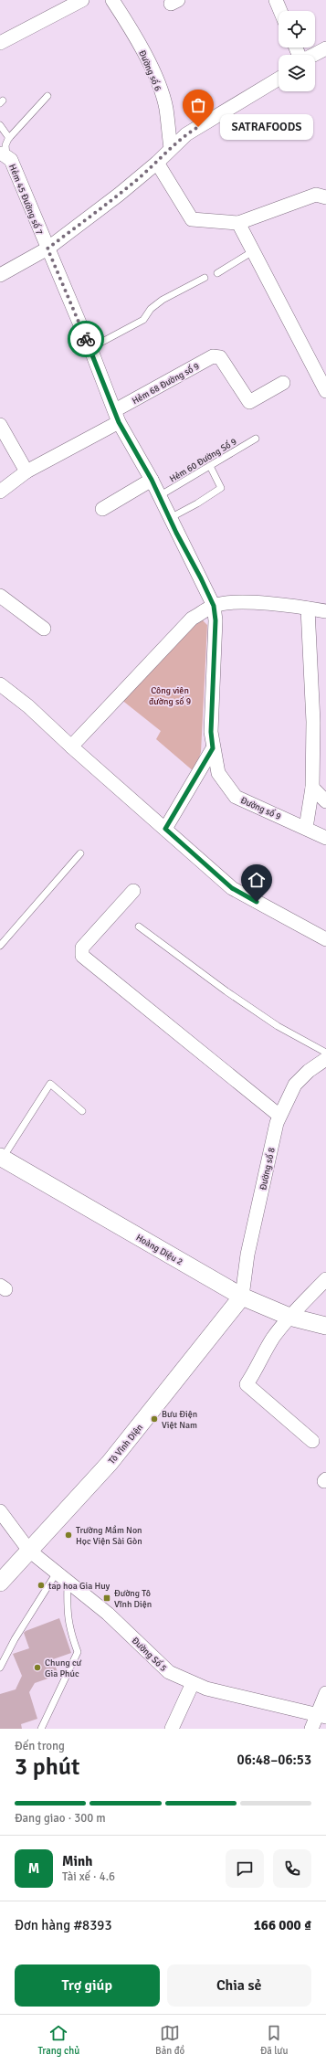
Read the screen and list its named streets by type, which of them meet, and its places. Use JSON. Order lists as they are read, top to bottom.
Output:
{
  "streets": {
    "street": [
      "Đường số 6",
      "Hẻm 45 Đường số 7",
      "Hẻm 68 Đường số 9",
      "Đường số 9",
      "Đường số 8",
      "Hoàng Diệu 2",
      "Tô Vĩnh Diện",
      "Đường Số 5"
    ],
    "lane": ["Hẻm 60 Đường Số 9"]
  },
  "crossings": [
    ["Hẻm 45 Đường số 7", "Đường số 9"],
    ["Hẻm 68 Đường số 9", "Đường số 9"],
    ["Hẻm 60 Đường Số 9", "Đường số 9"],
    ["Đường số 8", "Hoàng Diệu 2"],
    ["Đường số 8", "Tô Vĩnh Diện"],
    ["Hoàng Diệu 2", "Tô Vĩnh Diện"],
    ["Tô Vĩnh Diện", "Đường Số 5"]
  ],
  "parks": ["Công viên đường số 9"],
  "places": {
    "other": [
      "SATRAFOODS",
      "Bưu Điện Việt Nam",
      "Trường Mầm Non Học Viện Sài Gòn",
      "tap hoa Gia Huy",
      "Chung cư Gia Phúc"
    ],
    "transit": ["Đường Tô Vĩnh Diện"]
  },
  "page": {
    "bubble": "SATRAFOODS",
    "heading": ["3 phút", "Đến trong", "06:48–06:53"],
    "panel": [
      "Minh",
      "Tài xế · 4.6",
      "Đơn hàng #8393",
      "166 000 ₫"
    ],
    "bar": "Đang giao · 300 m",
    "round": "M",
    "buttons": ["Trợ giúp", "Chia sẻ"],
    "tabs": ["Trang chủ", "Bản đồ", "Đã lưu"]
  }
}
